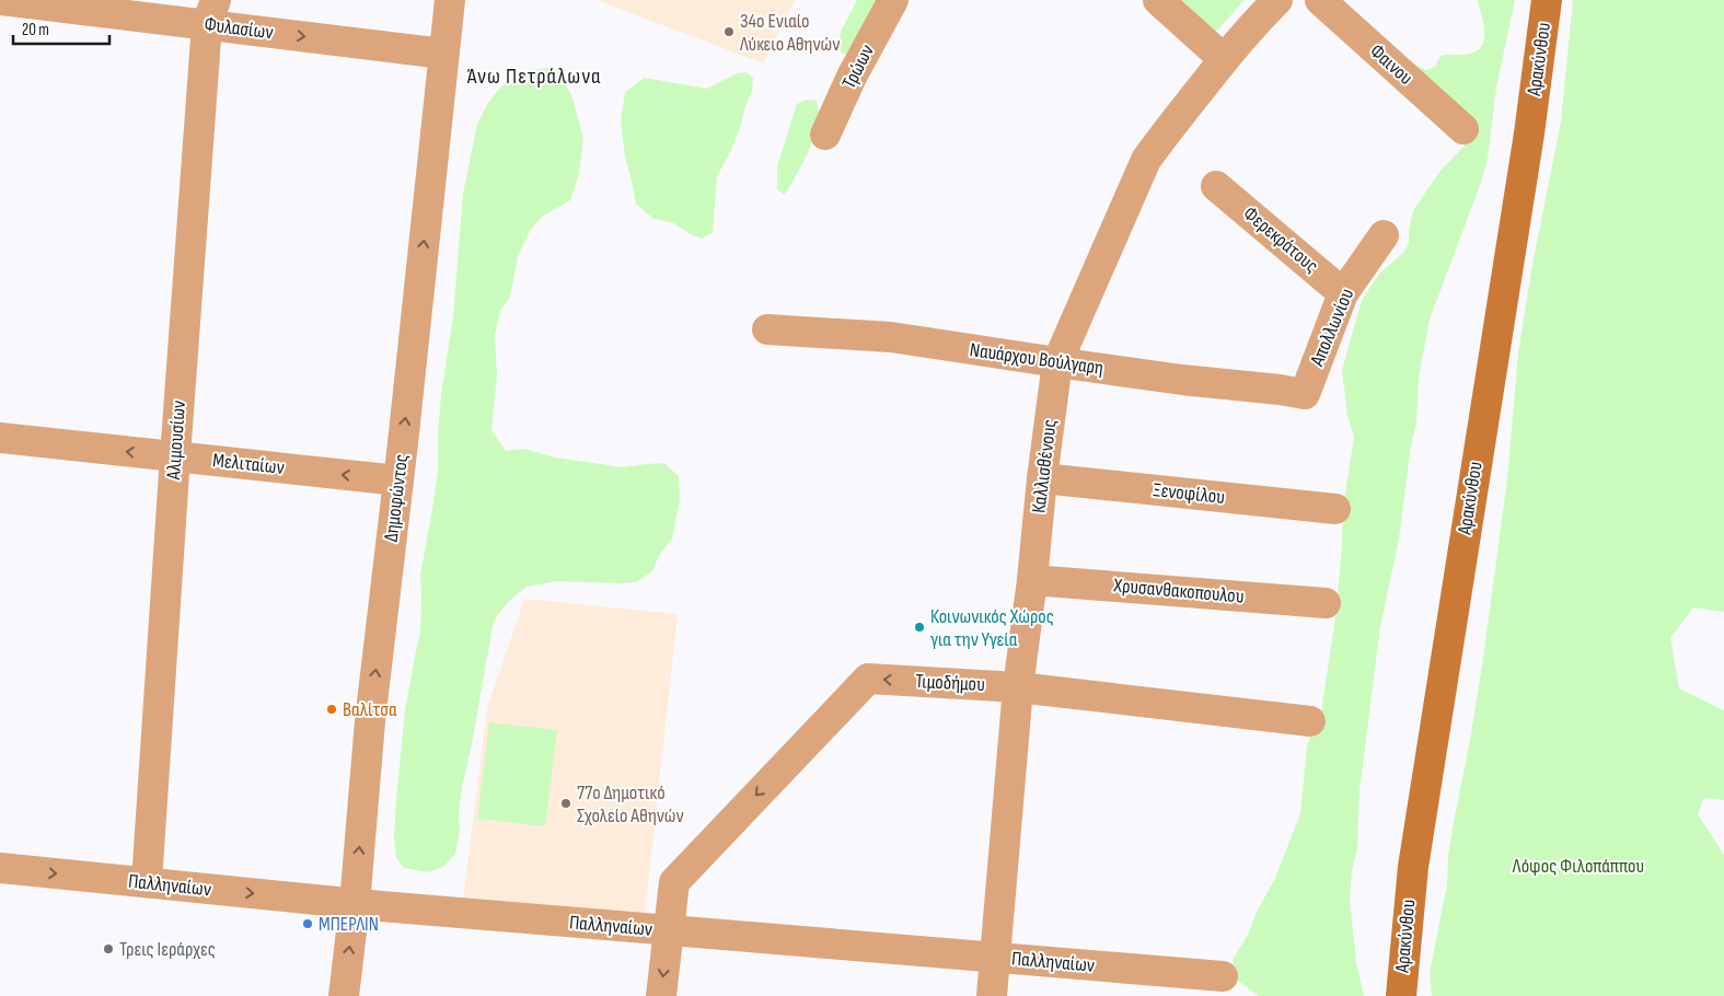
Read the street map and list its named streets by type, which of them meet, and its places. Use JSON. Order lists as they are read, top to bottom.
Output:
{
  "streets": {
    "street": [
      "Φυλασίων",
      "Αρακύνθου",
      "Φαινου",
      "Τρώων",
      "Φερεκράτους",
      "Απολλωνίου",
      "Ναυάρχου Βούλγαρη",
      "Αλιμουσίων",
      "Μελιταίων",
      "Καλλισθένους",
      "Ξενοφίλου",
      "Δημοφώντος",
      "Χρυσανθακοπουλου",
      "Τιμοδήμου",
      "Παλληναίων"
    ]
  },
  "crossings": [
    ["Φυλασίων", "Αλιμουσίων"],
    ["Φυλασίων", "Δημοφώντος"],
    ["Φερεκράτους", "Απολλωνίου"],
    ["Απολλωνίου", "Ναυάρχου Βούλγαρη"],
    ["Ναυάρχου Βούλγαρη", "Καλλισθένους"],
    ["Αλιμουσίων", "Μελιταίων"],
    ["Αλιμουσίων", "Παλληναίων"],
    ["Μελιταίων", "Δημοφώντος"],
    ["Καλλισθένους", "Ξενοφίλου"],
    ["Καλλισθένους", "Χρυσανθακοπουλου"],
    ["Καλλισθένους", "Τιμοδήμου"],
    ["Καλλισθένους", "Παλληναίων"],
    ["Δημοφώντος", "Παλληναίων"],
    ["Τιμοδήμου", "Παλληναίων"]
  ],
  "one_way": [
    "Φυλασίων",
    "Μελιταίων",
    "Δημοφώντος",
    "Τιμοδήμου"
  ],
  "districts": ["Άνω Πετράλωνα"],
  "parks": ["Λόφος Φιλοπάππου"],
  "places": [
    "34ο Ενιαίο Λύκειο Αθηνών",
    "Κοινωνικός Χώρος για την Υγεία",
    "Βαλίτσα",
    "77ο Δημοτικό Σχολείο Αθηνών",
    "ΜΠΕΡΛΙΝ",
    "Τρεις Ιεράρχες"
  ],
  "scale_bar": "20 m"
}
